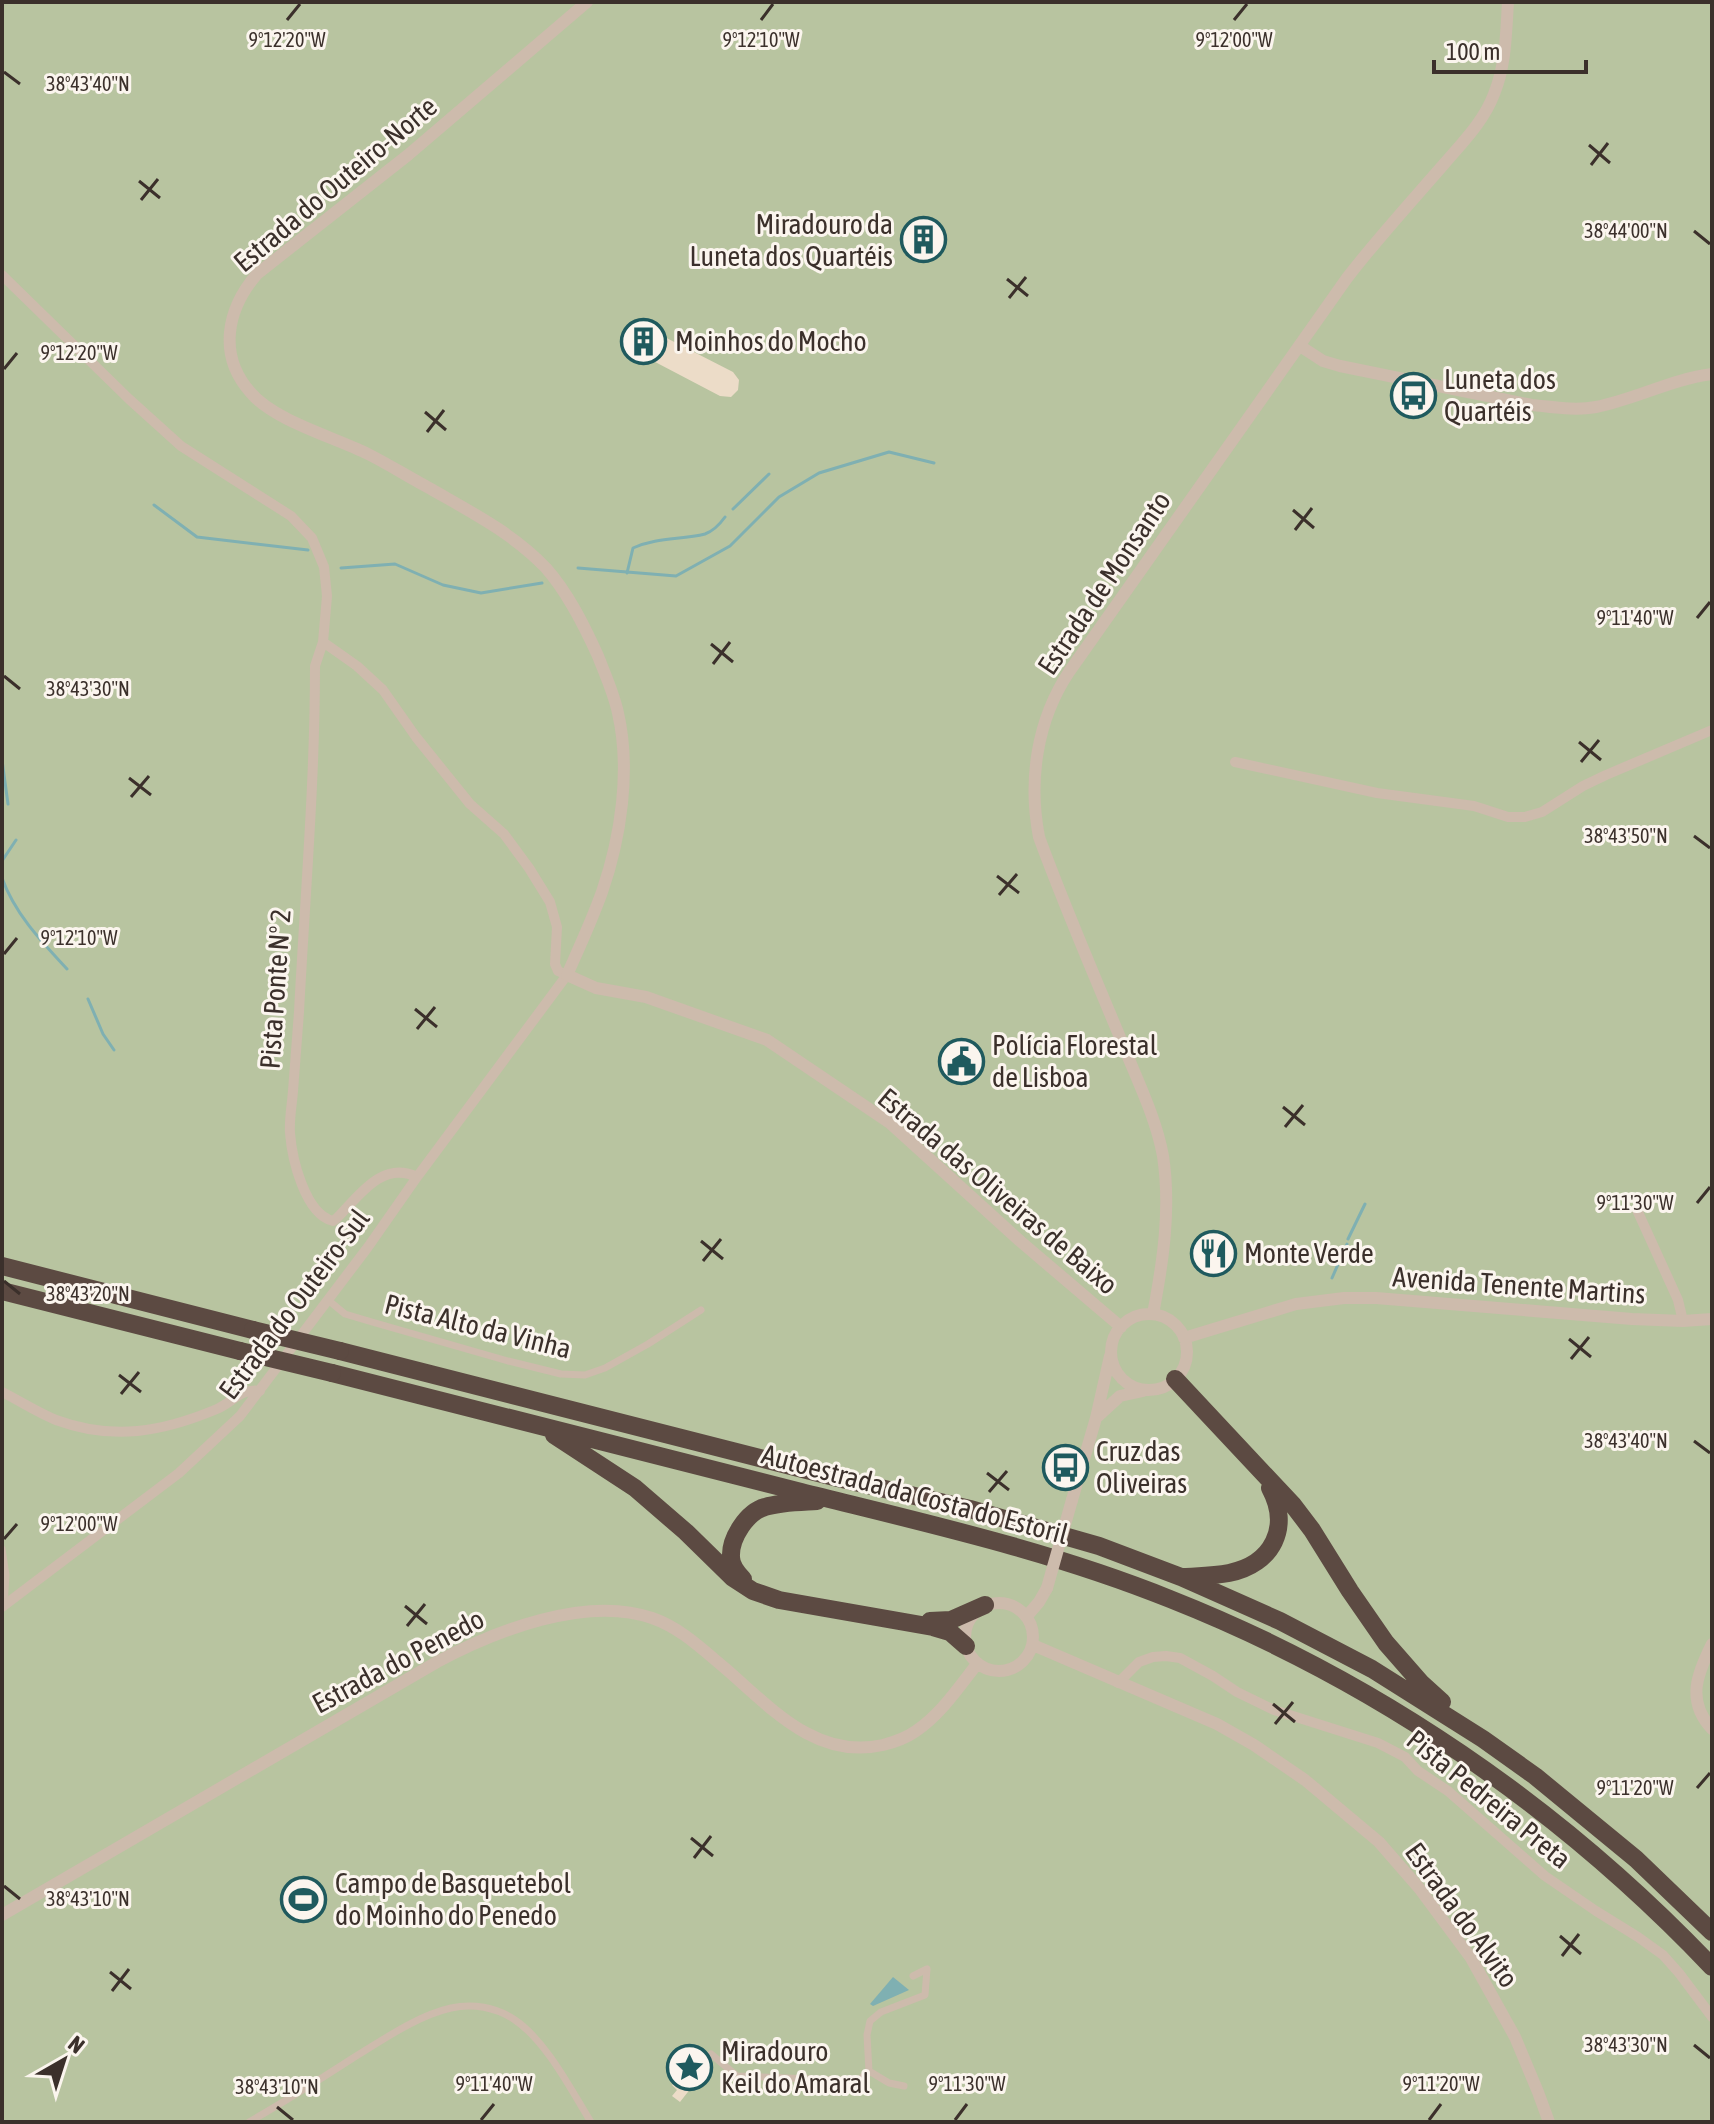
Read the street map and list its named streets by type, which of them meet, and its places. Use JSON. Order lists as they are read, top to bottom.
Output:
{
  "streets": {
    "highway": ["Autoestrada da Costa do Estoril"],
    "street": [
      "Estrada do Outeiro-Norte",
      "Estrada de Monsanto",
      "Pista Ponte Nº 2",
      "Estrada das Oliveiras de Baixo",
      "Avenida Tenente Martins",
      "Estrada do Outeiro-Sul",
      "Pista Alto da Vinha",
      "Estrada do Penedo",
      "Pista Pedreira Preta",
      "Estrada do Alvito"
    ]
  },
  "crossings": [
    ["Estrada do Outeiro-Norte", "Estrada das Oliveiras de Baixo"],
    ["Estrada do Outeiro-Norte", "Estrada do Outeiro-Sul"],
    ["Estrada de Monsanto", "Estrada das Oliveiras de Baixo"],
    ["Estrada de Monsanto", "Avenida Tenente Martins"],
    ["Pista Ponte Nº 2", "Estrada do Outeiro-Sul"],
    ["Estrada das Oliveiras de Baixo", "Avenida Tenente Martins"],
    ["Estrada das Oliveiras de Baixo", "Estrada do Outeiro-Sul"],
    ["Estrada do Outeiro-Sul", "Pista Alto da Vinha"],
    ["Estrada do Penedo", "Estrada do Alvito"],
    ["Pista Pedreira Preta", "Estrada do Alvito"]
  ],
  "places": {
    "building": ["Miradouro da Luneta dos Quartéis", "Moinhos do Mocho"],
    "bus stop": ["Luneta dos Quartéis", "Cruz das Oliveiras"],
    "public building": ["Polícia Florestal de Lisboa"],
    "restaurant": ["Monte Verde"],
    "sports": ["Campo de Basquetebol do Moinho do Penedo"],
    "place": ["Miradouro Keil do Amaral"]
  },
  "scale_bar": "100 m",
  "north": "top right",
  "coordinates": [
    "9°12'20\"W",
    "9°12'10\"W",
    "9°12'00\"W",
    "38°43'40\"N",
    "38°44'00\"N",
    "9°11'40\"W",
    "38°43'30\"N",
    "38°43'50\"N",
    "9°11'30\"W",
    "38°43'20\"N",
    "9°11'20\"W",
    "38°43'10\"N"
  ]
}
